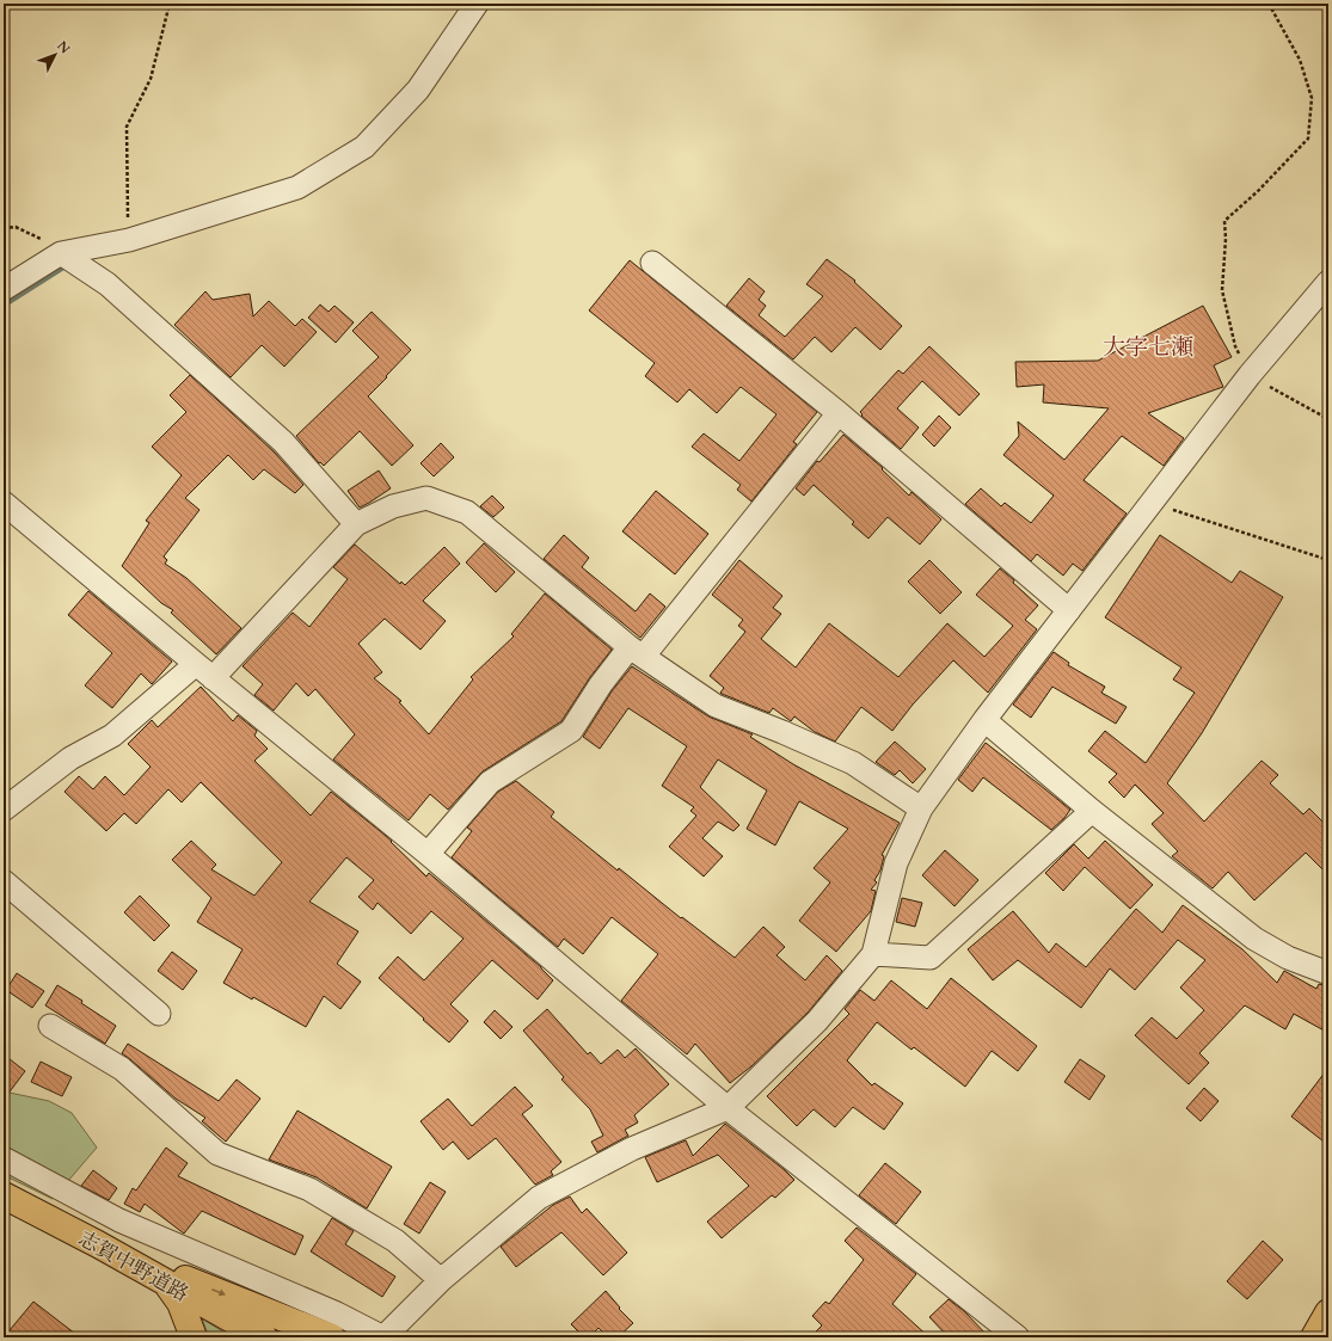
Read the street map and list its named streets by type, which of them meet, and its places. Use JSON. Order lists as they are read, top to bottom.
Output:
{
  "streets": {
    "main road": ["志賀中野道路"]
  },
  "districts": ["大字七瀬"],
  "north": "top right"
}
